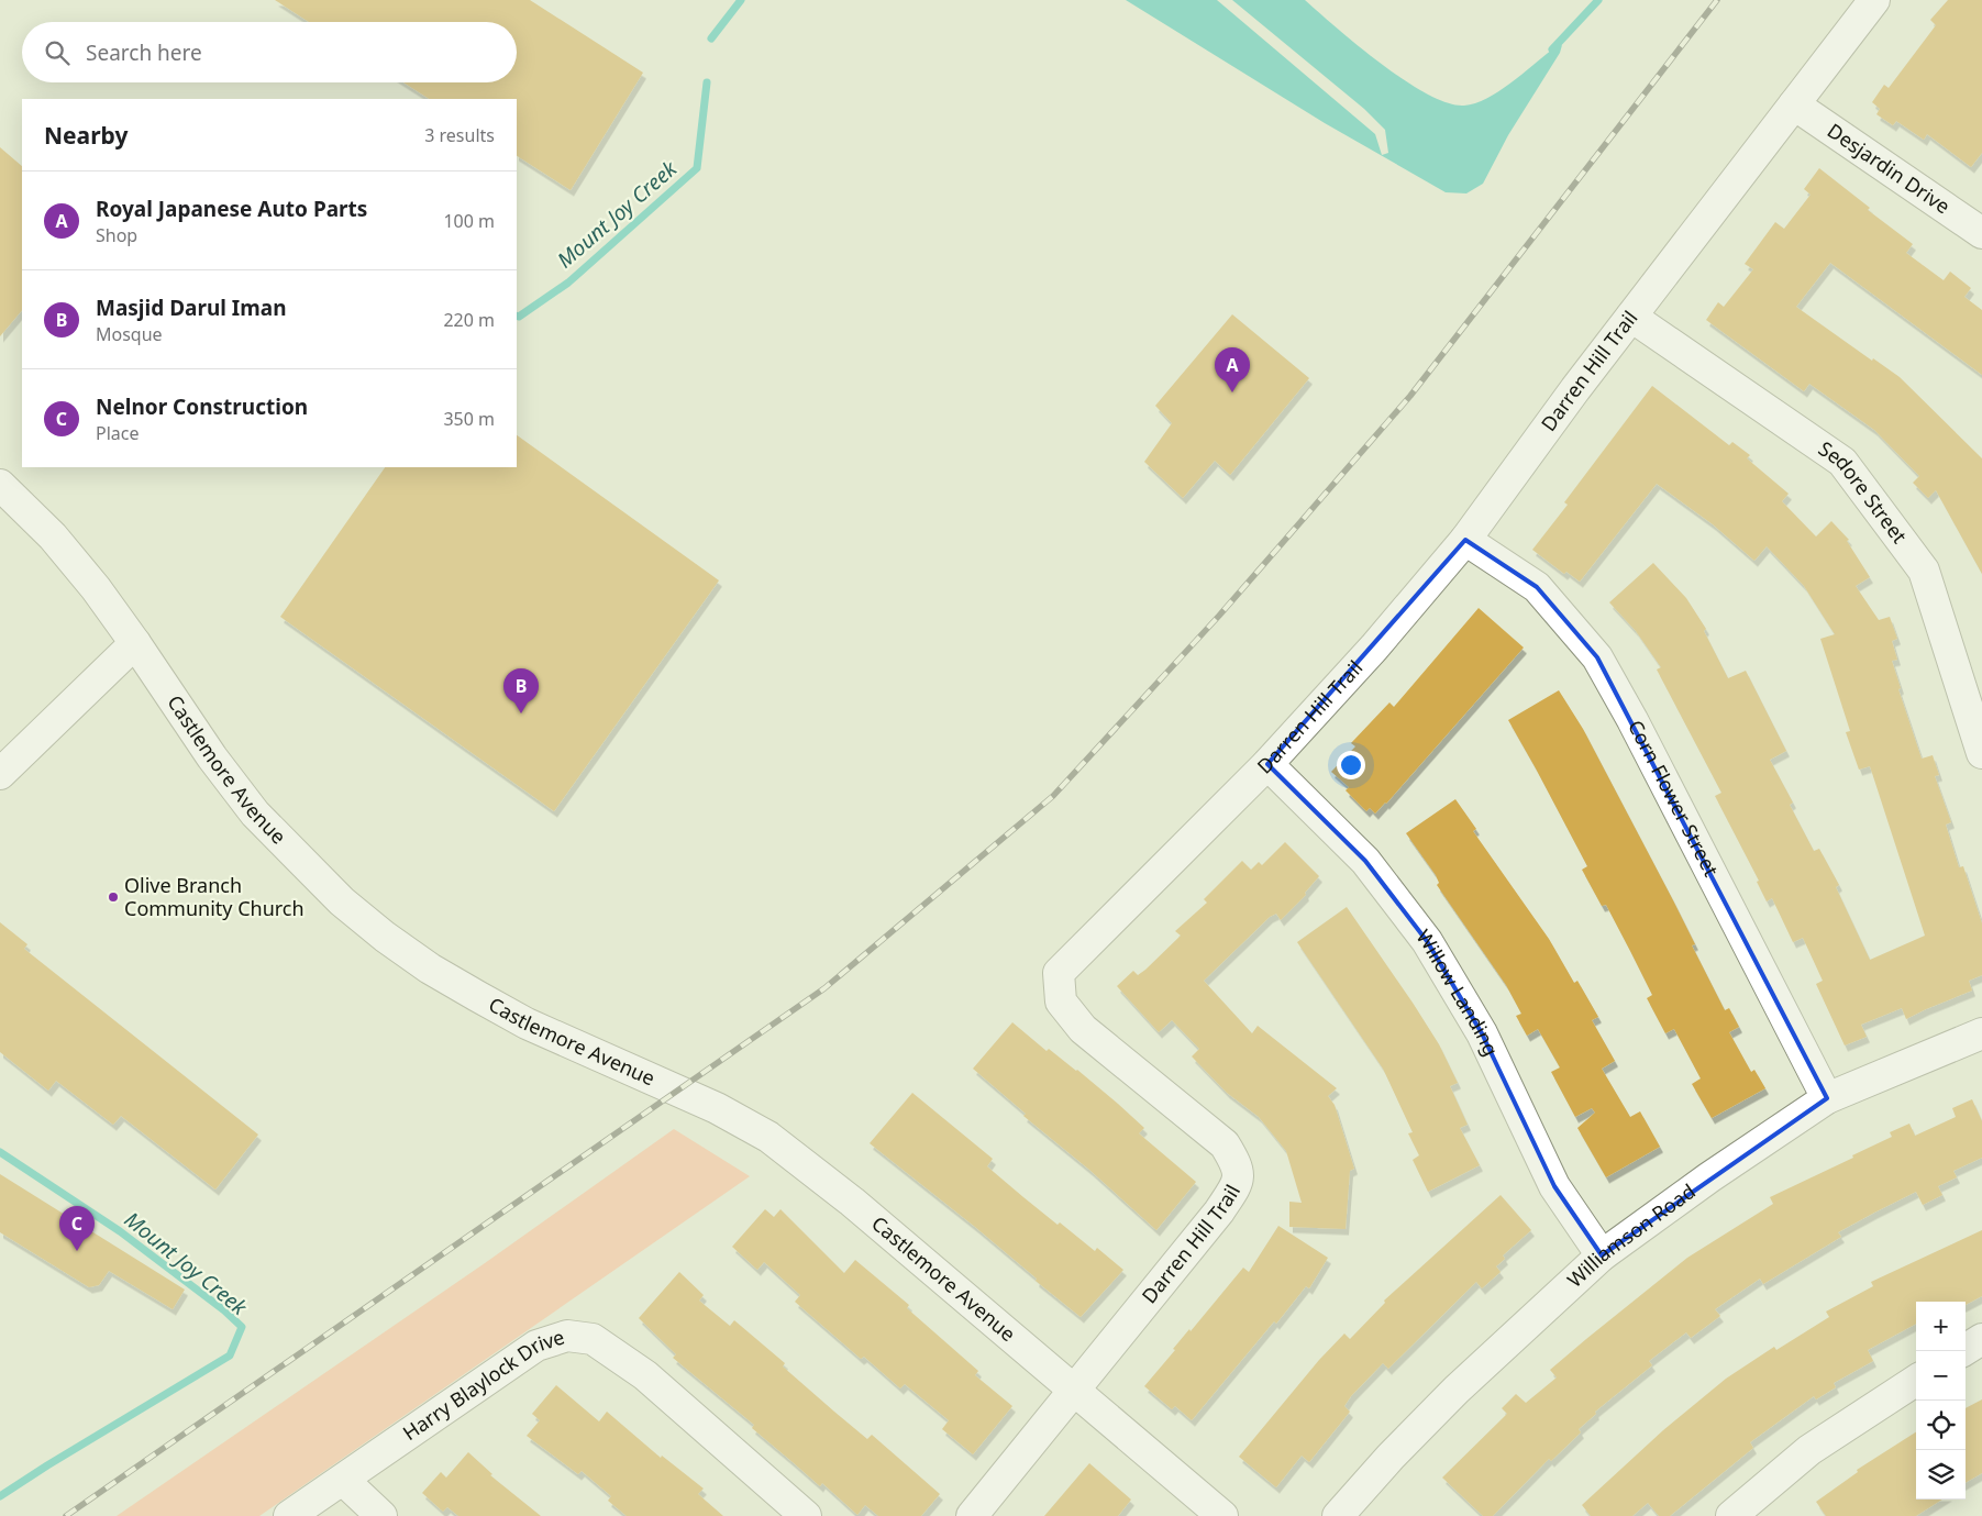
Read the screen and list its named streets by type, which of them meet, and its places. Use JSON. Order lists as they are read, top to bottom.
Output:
{
  "streets": {
    "street": [
      "Desjardin Drive",
      "Darren Hill Trail",
      "Sedore Street",
      "Castlemore Avenue",
      "Corn Flower Street",
      "Willow Landing",
      "Williamson Road",
      "Harry Blaylock Drive"
    ]
  },
  "crossings": [
    ["Desjardin Drive", "Darren Hill Trail"],
    ["Darren Hill Trail", "Sedore Street"],
    ["Darren Hill Trail", "Castlemore Avenue"],
    ["Darren Hill Trail", "Corn Flower Street"],
    ["Darren Hill Trail", "Willow Landing"],
    ["Corn Flower Street", "Williamson Road"],
    ["Willow Landing", "Williamson Road"]
  ],
  "water": ["Mount Joy Creek"],
  "places": ["Olive Branch Community Church"],
  "page": {
    "search": "Search here",
    "heading": ["Nearby", "3 results"],
    "list": [
      {
        "mark": "A",
        "name": "Royal Japanese Auto Parts",
        "note": "Shop",
        "value": "100 m"
      },
      {
        "mark": "B",
        "name": "Masjid Darul Iman",
        "note": "Mosque",
        "value": "220 m"
      },
      {
        "mark": "C",
        "name": "Nelnor Construction",
        "note": "Place",
        "value": "350 m"
      }
    ],
    "pins": ["A", "B", "C"],
    "map_buttons": ["+", "−"]
  }
}
